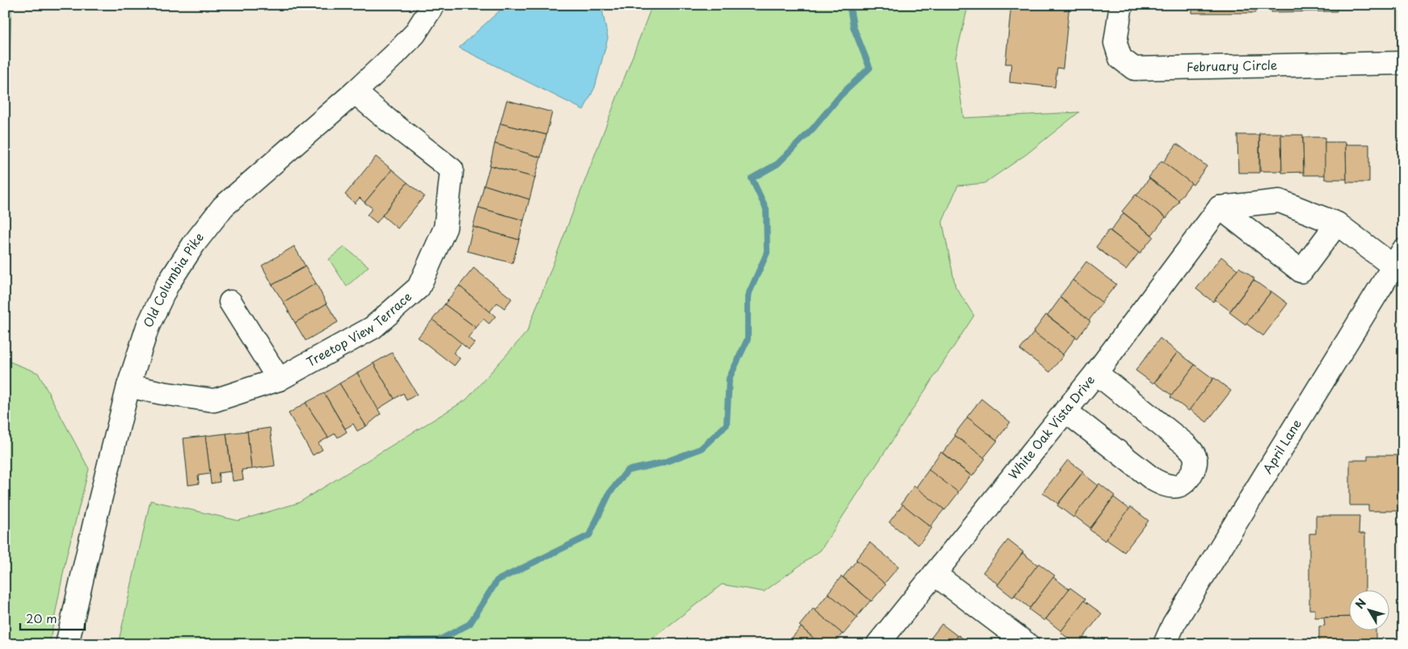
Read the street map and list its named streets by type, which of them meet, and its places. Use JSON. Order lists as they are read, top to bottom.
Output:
{
  "streets": {
    "street": [
      "February Circle",
      "Old Columbia Pike",
      "Treetop View Terrace",
      "White Oak Vista Drive",
      "April Lane"
    ]
  },
  "crossings": [
    ["Old Columbia Pike", "Treetop View Terrace"]
  ],
  "scale_bar": "20 m",
  "north": "top left"
}
